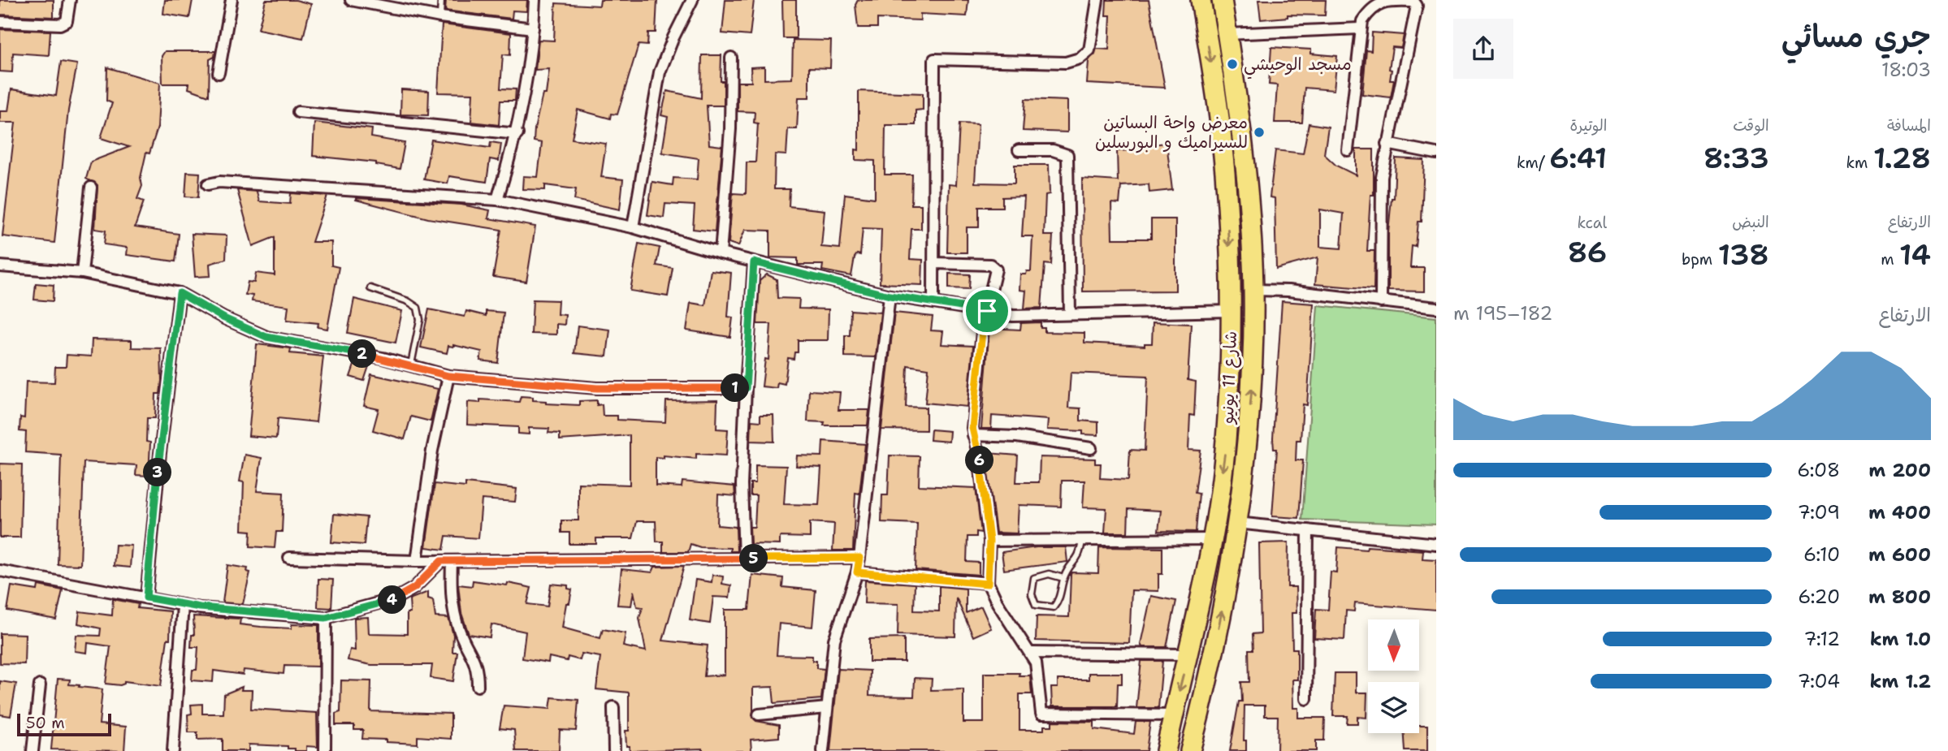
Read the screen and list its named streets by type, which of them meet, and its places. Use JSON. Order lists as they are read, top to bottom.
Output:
{
  "streets": {
    "highway": ["شارع 11 يونيو"]
  },
  "places": ["مسجد الوحيشي", "معرض واحة البساتين للسيراميك و البورسلين"],
  "scale_bar": "50 m",
  "north": "bottom",
  "page": {
    "heading": ["جري مسائي", "18:03"],
    "stats": [
      ["المسافة", "1.28 km"],
      ["الوقت", "8:33"],
      ["الوتيرة", "6:41 /km"],
      ["الارتفاع", "14 m"],
      ["النبض", "138 bpm"],
      ["kcal", "86"]
    ],
    "chart": ["الارتفاع", "182–195 m"],
    "pins": [
      "2",
      "1",
      "6",
      "3",
      "5",
      "4"
    ],
    "list": [
      {
        "name": "200 m",
        "note": "6:08"
      },
      {
        "name": "400 m",
        "note": "7:09"
      },
      {
        "name": "600 m",
        "note": "6:10"
      },
      {
        "name": "800 m",
        "note": "6:20"
      },
      {
        "name": "1.0 km",
        "note": "7:12"
      },
      {
        "name": "1.2 km",
        "note": "7:04"
      }
    ],
    "scale": "50 m"
  }
}
